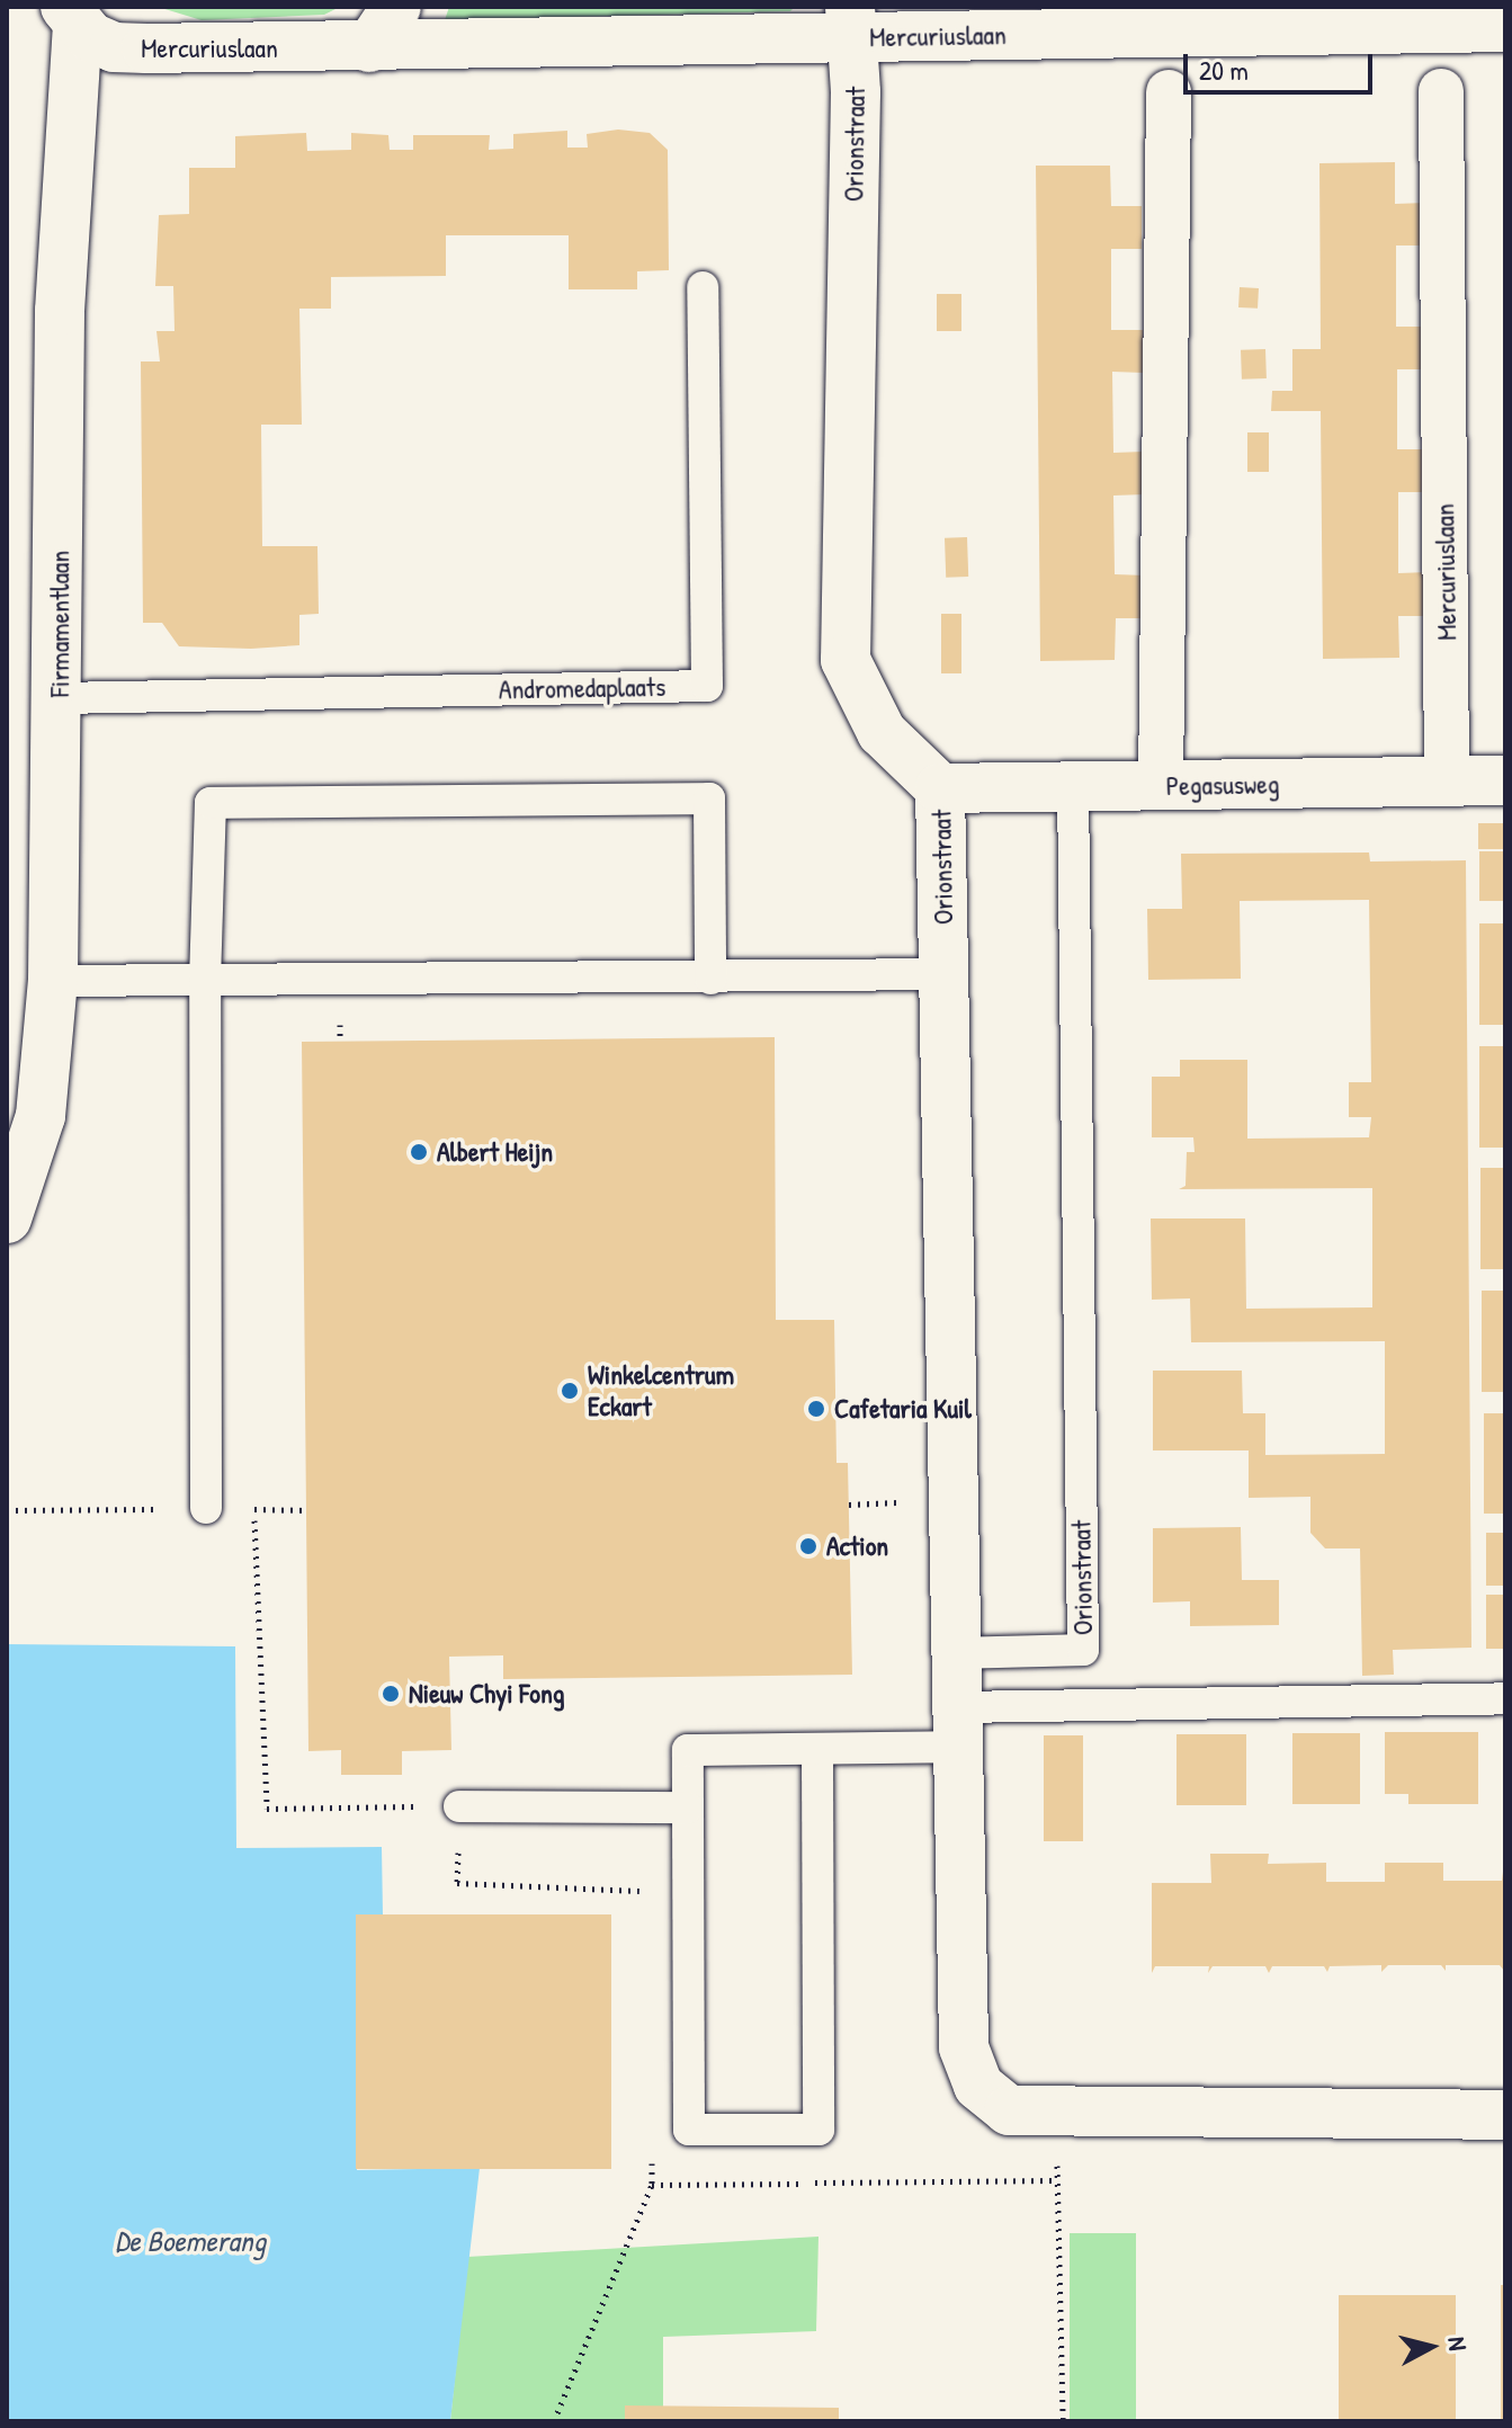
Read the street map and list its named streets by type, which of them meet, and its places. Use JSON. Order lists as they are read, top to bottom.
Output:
{
  "streets": {
    "street": [
      "Mercuriuslaan",
      "Orionstraat",
      "Firmamentlaan",
      "Pegasusweg"
    ],
    "lane": ["Andromedaplaats"]
  },
  "crossings": [
    ["Mercuriuslaan", "Orionstraat"],
    ["Mercuriuslaan", "Firmamentlaan"],
    ["Mercuriuslaan", "Pegasusweg"],
    ["Orionstraat", "Pegasusweg"],
    ["Firmamentlaan", "Andromedaplaats"]
  ],
  "water": ["De Boemerang"],
  "places": [
    "Albert Heijn",
    "Winkelcentrum Eckart",
    "Cafetaria Kuil",
    "Action",
    "Nieuw Chyi Fong"
  ],
  "scale_bar": "20 m",
  "north": "right"
}
